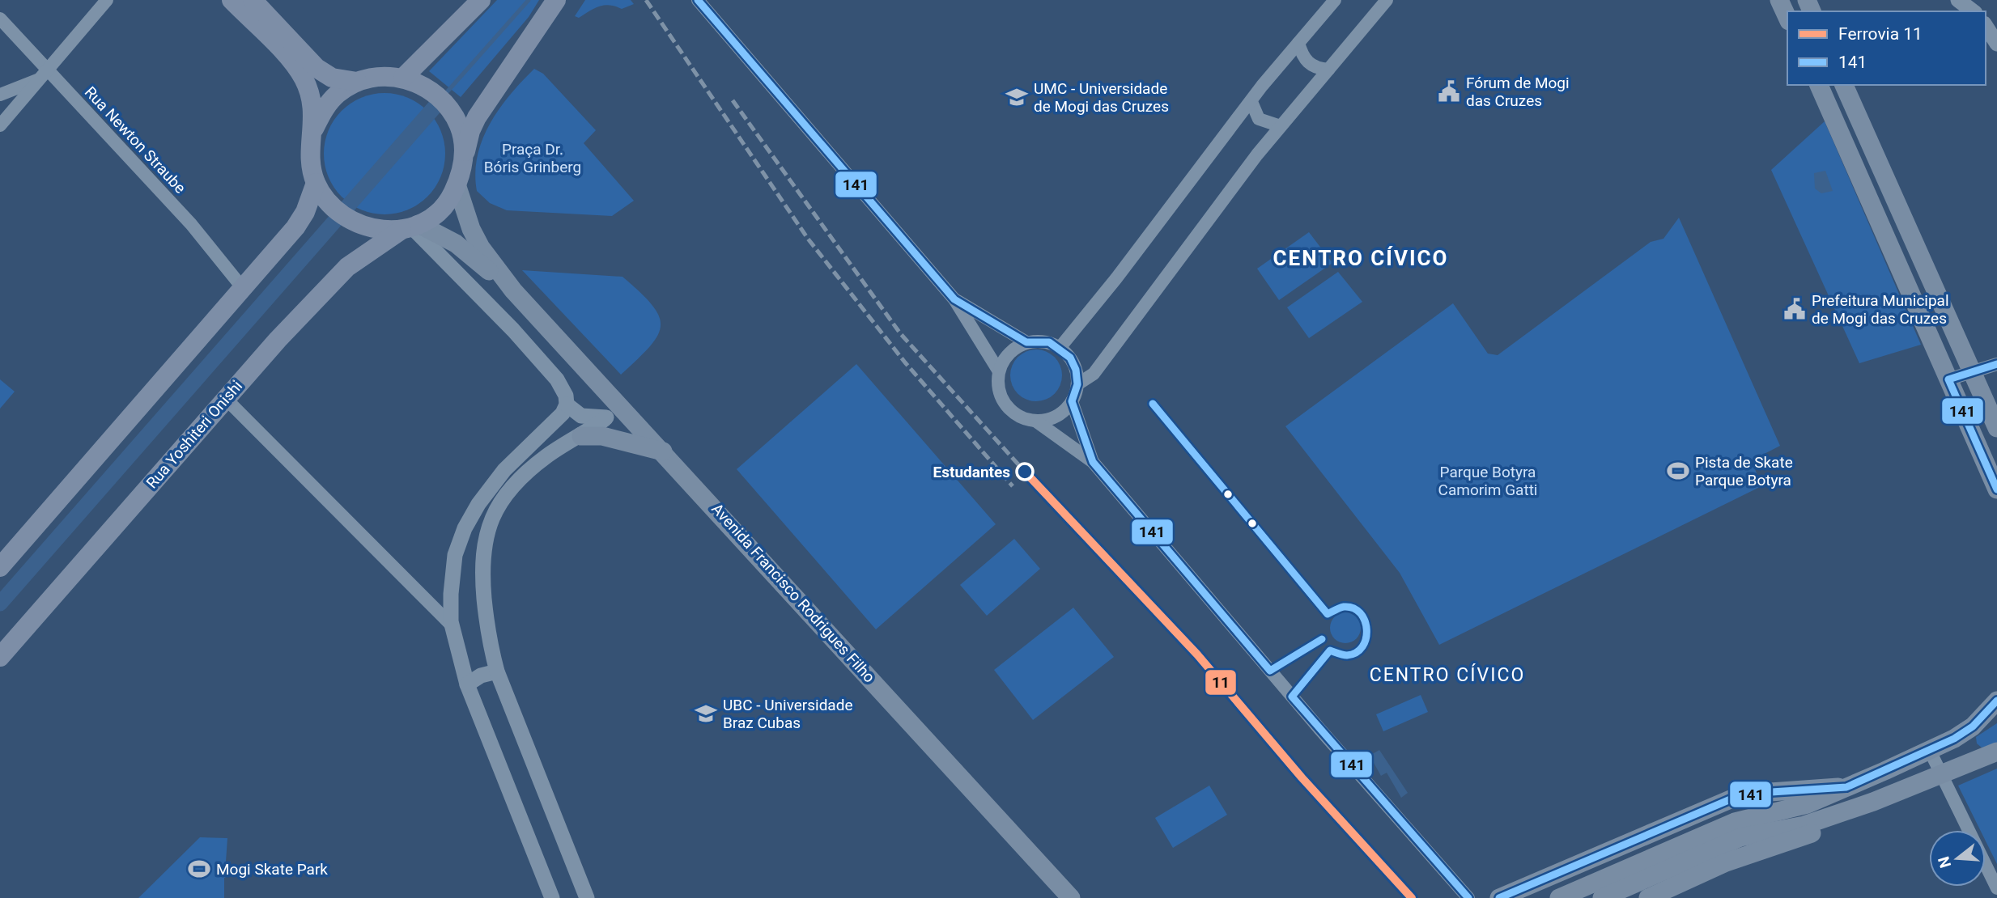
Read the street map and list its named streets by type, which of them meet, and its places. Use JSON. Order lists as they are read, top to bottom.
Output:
{
  "streets": {
    "main road": ["Rua Yoshiteri Onishi", "Avenida Francisco Rodrigues Filho"],
    "street": ["Rua Newton Straube"]
  },
  "crossings": [
    ["Rua Yoshiteri Onishi", "Avenida Francisco Rodrigues Filho"]
  ],
  "districts": ["CENTRO CÍVICO", "CENTRO CÍVICO"],
  "parks": ["Praça Dr. Bóris Grinberg", "Parque Botyra Camorim Gatti"],
  "places": {
    "public building": ["Fórum de Mogi das Cruzes", "Prefeitura Municipal de Mogi das Cruzes"],
    "school or university": ["UMC - Universidade de Mogi das Cruzes", "UBC - Universidade Braz Cubas"],
    "sports": ["Pista de Skate Parque Botyra", "Mogi Skate Park"],
    "other": ["Estudantes"]
  },
  "lines": ["transit line 141", "rail line 11"],
  "legend": ["Ferrovia 11", "141"],
  "north": "left"
}
